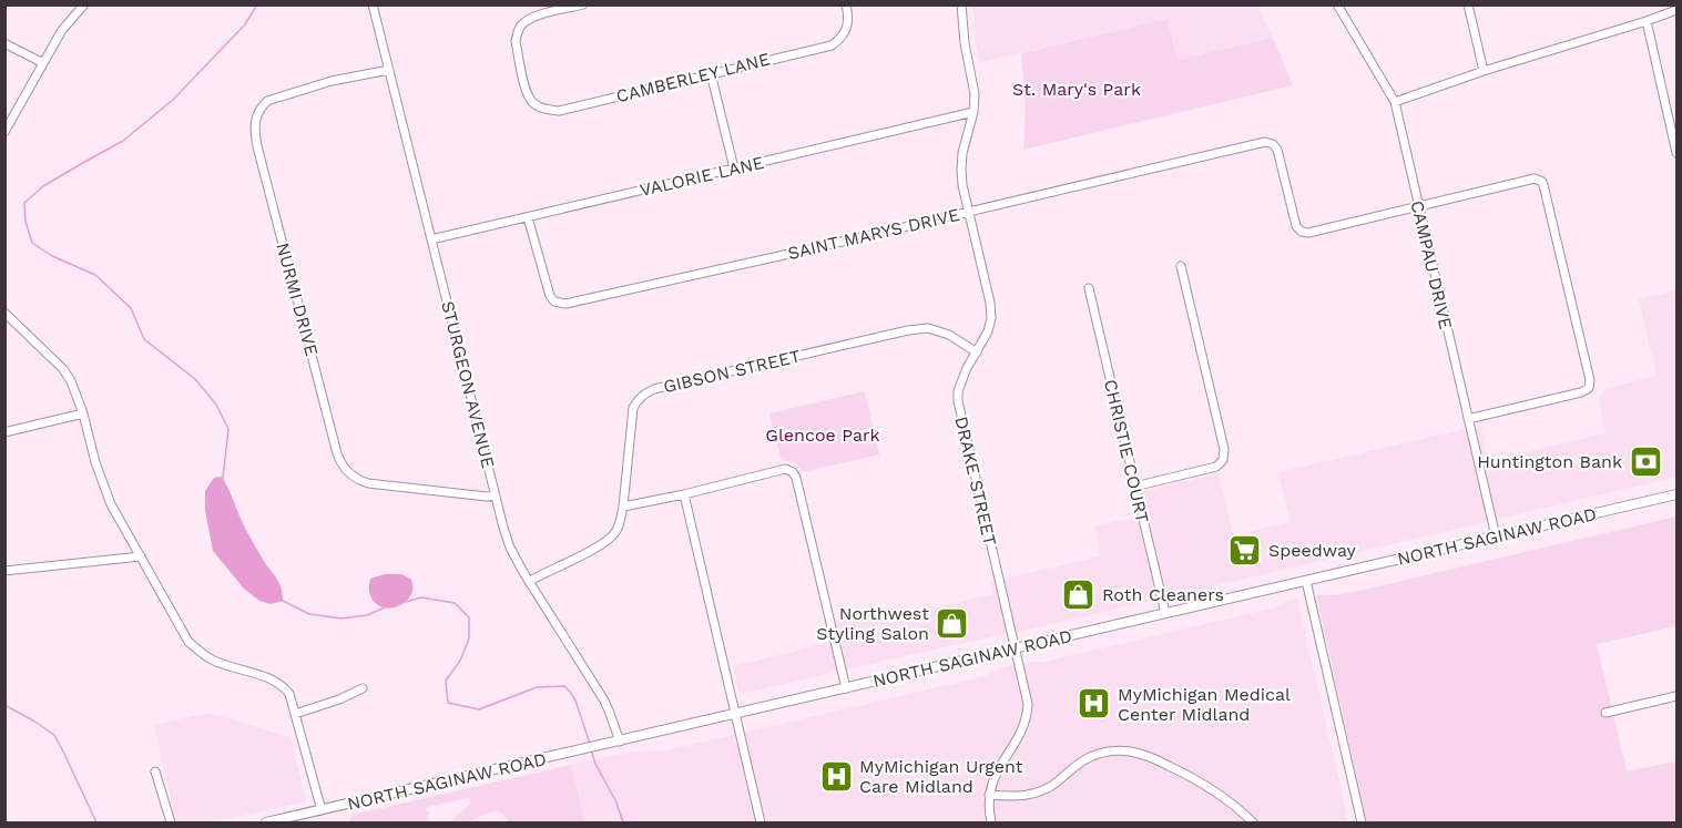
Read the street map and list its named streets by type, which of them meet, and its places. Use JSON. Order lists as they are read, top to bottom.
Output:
{
  "streets": {
    "main road": ["NORTH SAGINAW ROAD"],
    "street": [
      "CAMBERLEY LANE",
      "VALORIE LANE",
      "SAINT MARYS DRIVE",
      "CAMPAU DRIVE",
      "NURMI DRIVE",
      "GIBSON STREET",
      "STURGEON AVENUE",
      "CHRISTIE COURT",
      "DRAKE STREET"
    ]
  },
  "crossings": [
    ["VALORIE LANE", "SAINT MARYS DRIVE"],
    ["VALORIE LANE", "STURGEON AVENUE"],
    ["VALORIE LANE", "DRAKE STREET"],
    ["SAINT MARYS DRIVE", "CAMPAU DRIVE"],
    ["SAINT MARYS DRIVE", "DRAKE STREET"],
    ["CAMPAU DRIVE", "NORTH SAGINAW ROAD"],
    ["NURMI DRIVE", "STURGEON AVENUE"],
    ["GIBSON STREET", "STURGEON AVENUE"],
    ["GIBSON STREET", "DRAKE STREET"],
    ["STURGEON AVENUE", "NORTH SAGINAW ROAD"],
    ["CHRISTIE COURT", "NORTH SAGINAW ROAD"],
    ["DRAKE STREET", "NORTH SAGINAW ROAD"]
  ],
  "parks": ["St. Mary's Park", "Glencoe Park"],
  "places": {
    "bank": ["Huntington Bank"],
    "supermarket": ["Speedway"],
    "shop": ["Roth Cleaners", "Northwest Styling Salon"],
    "hospital": ["MyMichigan Medical Center Midland", "MyMichigan Urgent Care Midland"]
  }
}
